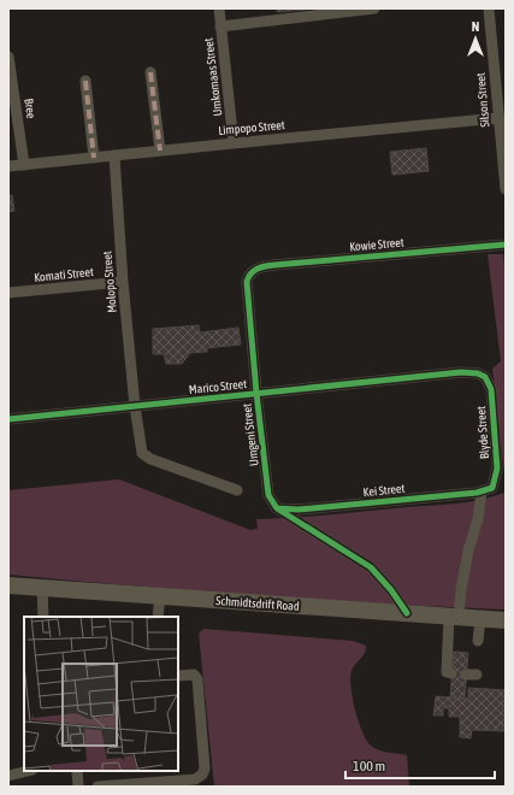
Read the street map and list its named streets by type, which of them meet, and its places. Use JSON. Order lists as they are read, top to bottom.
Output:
{
  "streets": {
    "highway": ["Schmidtsdrift Road"],
    "street": [
      "Umkomaas Street",
      "Silson Street",
      "Bree",
      "Limpopo Street",
      "Kowie Street",
      "Komati Street",
      "Molopo Street",
      "Marico Street",
      "Blyde Street",
      "Umgeni Street",
      "Kei Street"
    ]
  },
  "crossings": [
    ["Umkomaas Street", "Limpopo Street"],
    ["Silson Street", "Limpopo Street"],
    ["Bree", "Limpopo Street"],
    ["Limpopo Street", "Molopo Street"],
    ["Kowie Street", "Umgeni Street"],
    ["Komati Street", "Molopo Street"],
    ["Molopo Street", "Marico Street"],
    ["Marico Street", "Blyde Street"],
    ["Marico Street", "Umgeni Street"],
    ["Blyde Street", "Kei Street"],
    ["Blyde Street", "Schmidtsdrift Road"],
    ["Umgeni Street", "Kei Street"]
  ],
  "scale_bar": "100 m",
  "north": "top"
}
